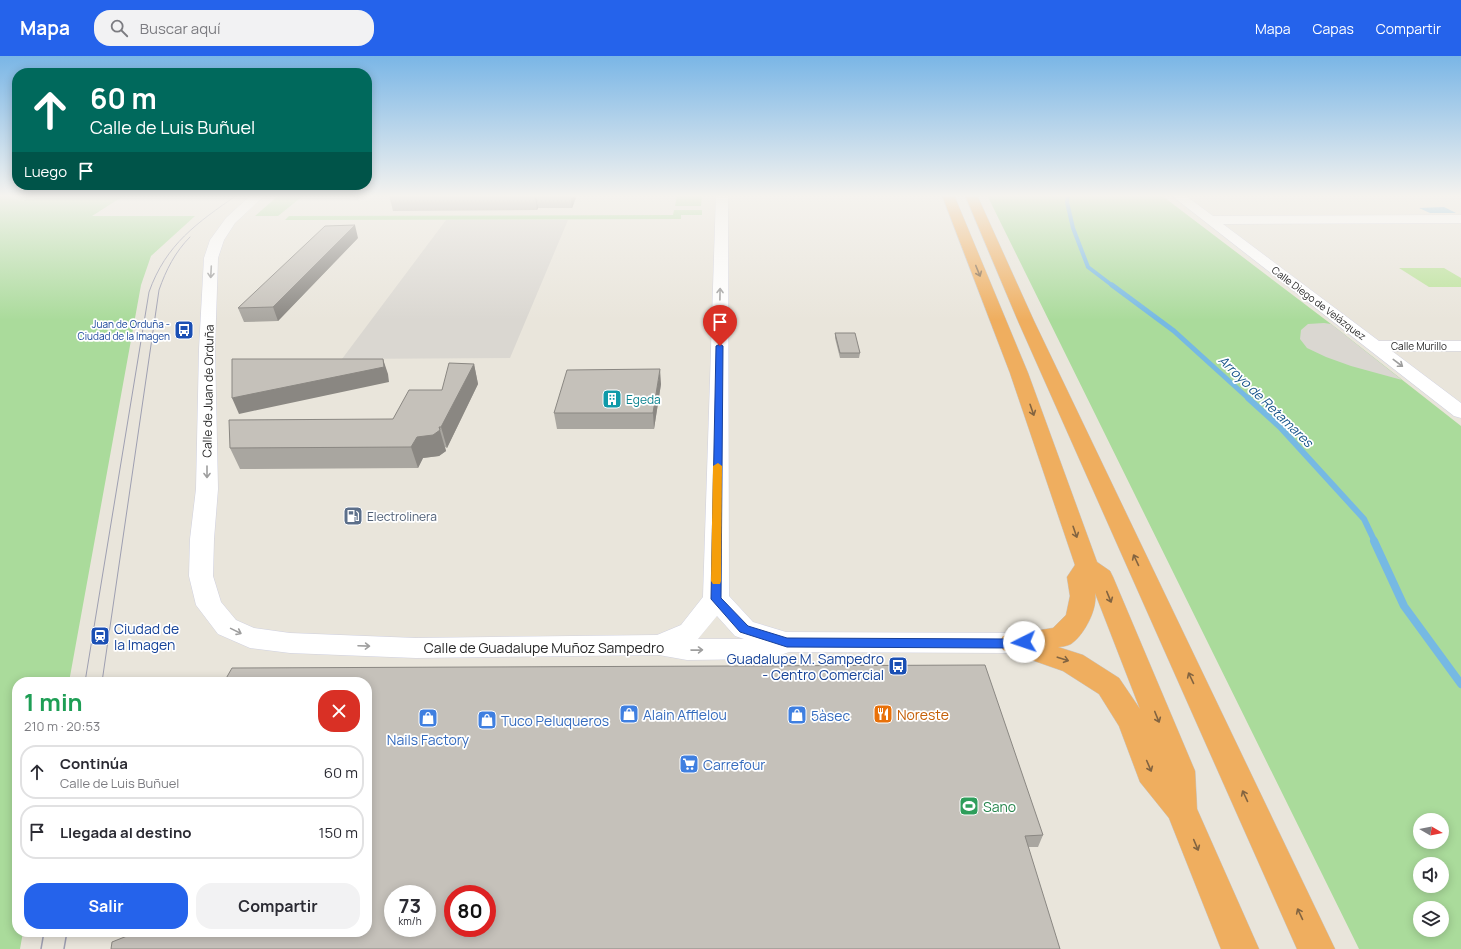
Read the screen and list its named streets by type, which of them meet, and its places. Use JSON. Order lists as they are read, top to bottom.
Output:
{
  "streets": {
    "street": [
      "Calle Diego de Velázquez",
      "Calle Murillo",
      "Calle de Juan de Orduña",
      "Calle de Guadalupe Muñoz Sampedro"
    ]
  },
  "crossings": [
    ["Calle Diego de Velázquez", "Calle Murillo"],
    ["Calle de Juan de Orduña", "Calle de Guadalupe Muñoz Sampedro"]
  ],
  "one_way": ["Calle Diego de Velázquez", "Calle de Juan de Orduña", "Calle de Guadalupe Muñoz Sampedro"],
  "water": ["Arroyo de Retamares"],
  "places": {
    "bus stop": ["Juan de Orduña - Ciudad de la Imagen", "Guadalupe M. Sampedro - Centro Comercial"],
    "building": ["Egeda"],
    "fuel station": ["Electrolinera"],
    "station": ["Ciudad de la Imagen"],
    "shop": [
      "Alain Afflelou",
      "5àsec",
      "Nails Factory",
      "Tuco Peluqueros"
    ],
    "restaurant": ["Noreste"],
    "supermarket": ["Carrefour"],
    "sports": ["Sano"]
  },
  "north": "right",
  "page": {
    "header": "Mapa",
    "search": "Buscar aquí",
    "nav": ["Mapa", "Capas", "Compartir"],
    "turn": ["60 m", "Calle de Luis Buñuel"],
    "then": "Luego",
    "heading": ["1 min", "210 m · 20:53"],
    "list": [
      {
        "name": "Continúa",
        "note": "Calle de Luis Buñuel",
        "value": "60 m"
      },
      {
        "name": "Llegada al destino",
        "value": "150 m"
      }
    ],
    "buttons": ["Salir", "Compartir"],
    "speed": "73 km/h",
    "limit": "80"
  }
}
